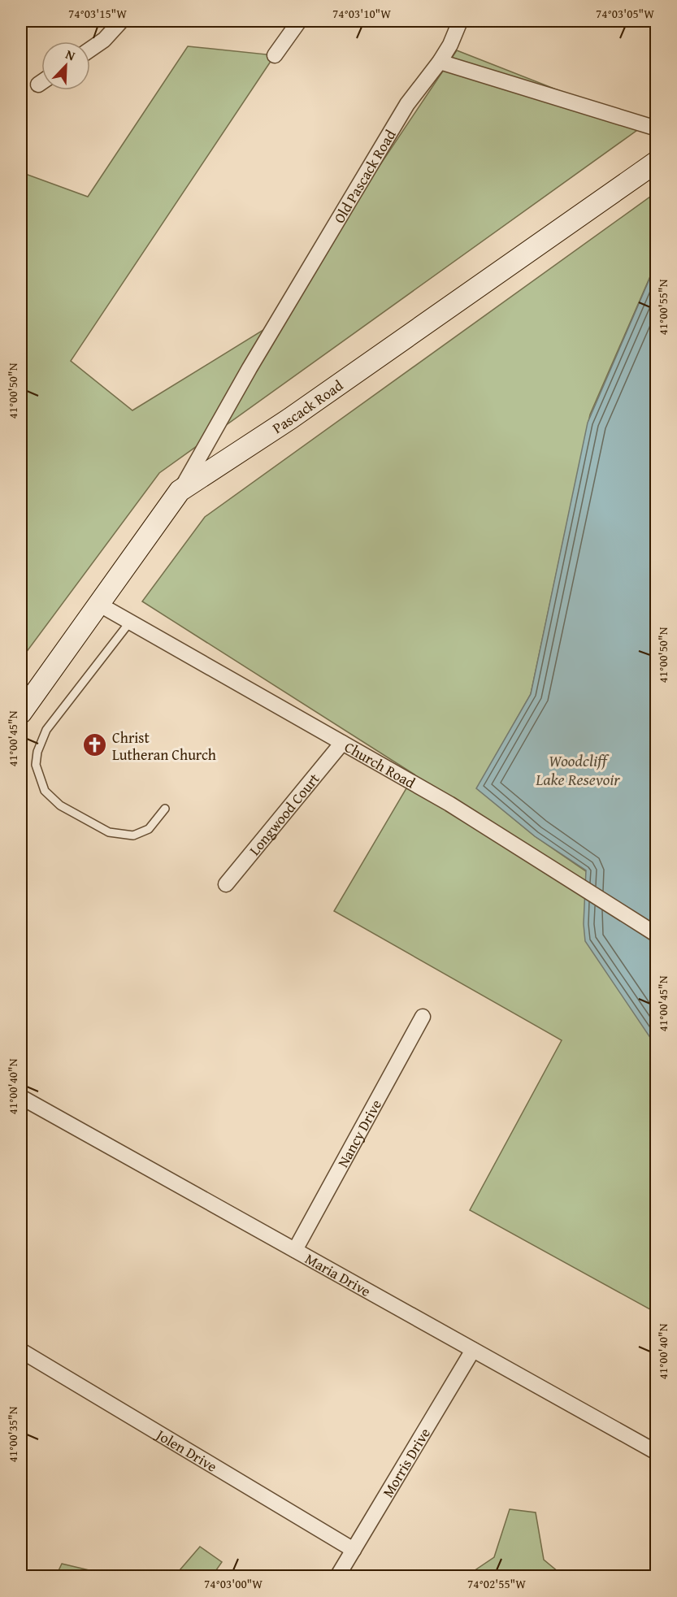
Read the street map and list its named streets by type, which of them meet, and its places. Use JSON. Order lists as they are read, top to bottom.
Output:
{
  "streets": {
    "street": [
      "Old Pascack Road",
      "Pascack Road",
      "Church Road",
      "Longwood Court",
      "Nancy Drive",
      "Maria Drive",
      "Jolen Drive",
      "Morris Drive"
    ]
  },
  "crossings": [
    ["Old Pascack Road", "Pascack Road"],
    ["Pascack Road", "Church Road"],
    ["Church Road", "Longwood Court"],
    ["Nancy Drive", "Maria Drive"],
    ["Maria Drive", "Morris Drive"],
    ["Jolen Drive", "Morris Drive"]
  ],
  "water": ["Woodcliff Lake Resevoir"],
  "places": {
    "church": ["Christ Lutheran Church"]
  },
  "north": "top right",
  "coordinates": [
    "74°03'15\"W",
    "74°03'10\"W",
    "74°03'05\"W",
    "41°00'55\"N",
    "41°00'50\"N",
    "41°00'45\"N",
    "41°00'40\"N",
    "41°00'35\"N",
    "74°03'00\"W",
    "74°02'55\"W"
  ]
}
